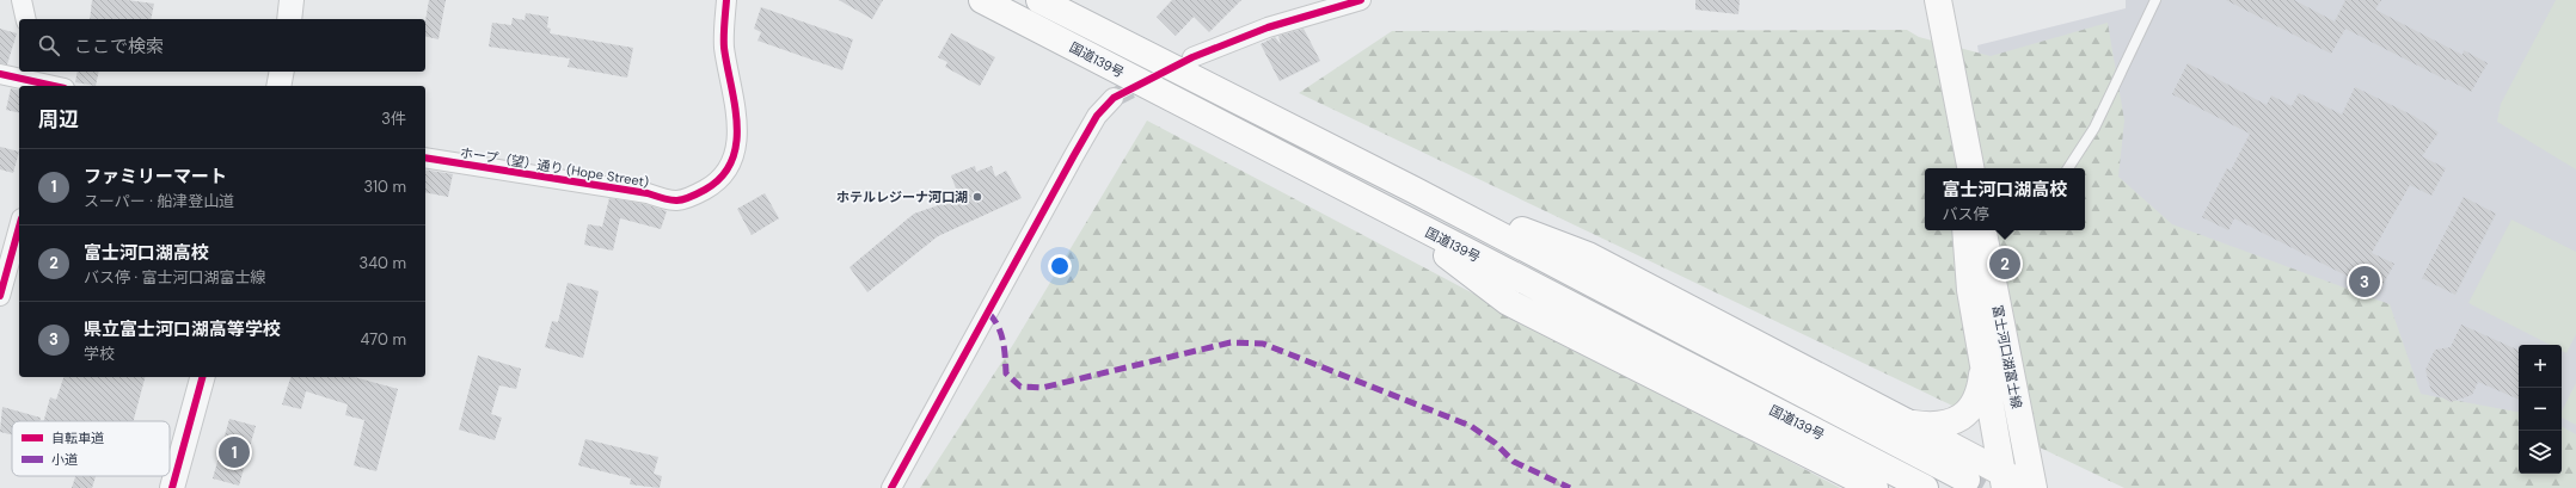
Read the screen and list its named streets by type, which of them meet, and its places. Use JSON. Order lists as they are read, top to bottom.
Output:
{
  "streets": {
    "main road": ["国道139号", "富士河口湖富士線"],
    "street": ["ホープ（望）通り (Hope Street)"]
  },
  "places": ["ホテルレジーナ河口湖"],
  "legend": ["自転車道", "小道"],
  "page": {
    "search": "ここで検索",
    "heading": ["周辺", "3件"],
    "list": [
      {
        "mark": "1",
        "name": "ファミリーマート",
        "note": "スーパー · 船津登山道",
        "value": "310 m"
      },
      {
        "mark": "2",
        "name": "富士河口湖高校",
        "note": "バス停 · 富士河口湖富士線",
        "value": "340 m"
      },
      {
        "mark": "3",
        "name": "県立富士河口湖高等学校",
        "note": "学校",
        "value": "470 m"
      }
    ],
    "popup": ["富士河口湖高校", "バス停"],
    "pins": ["2", "3", "1"],
    "map_buttons": ["+", "−"]
  }
}
